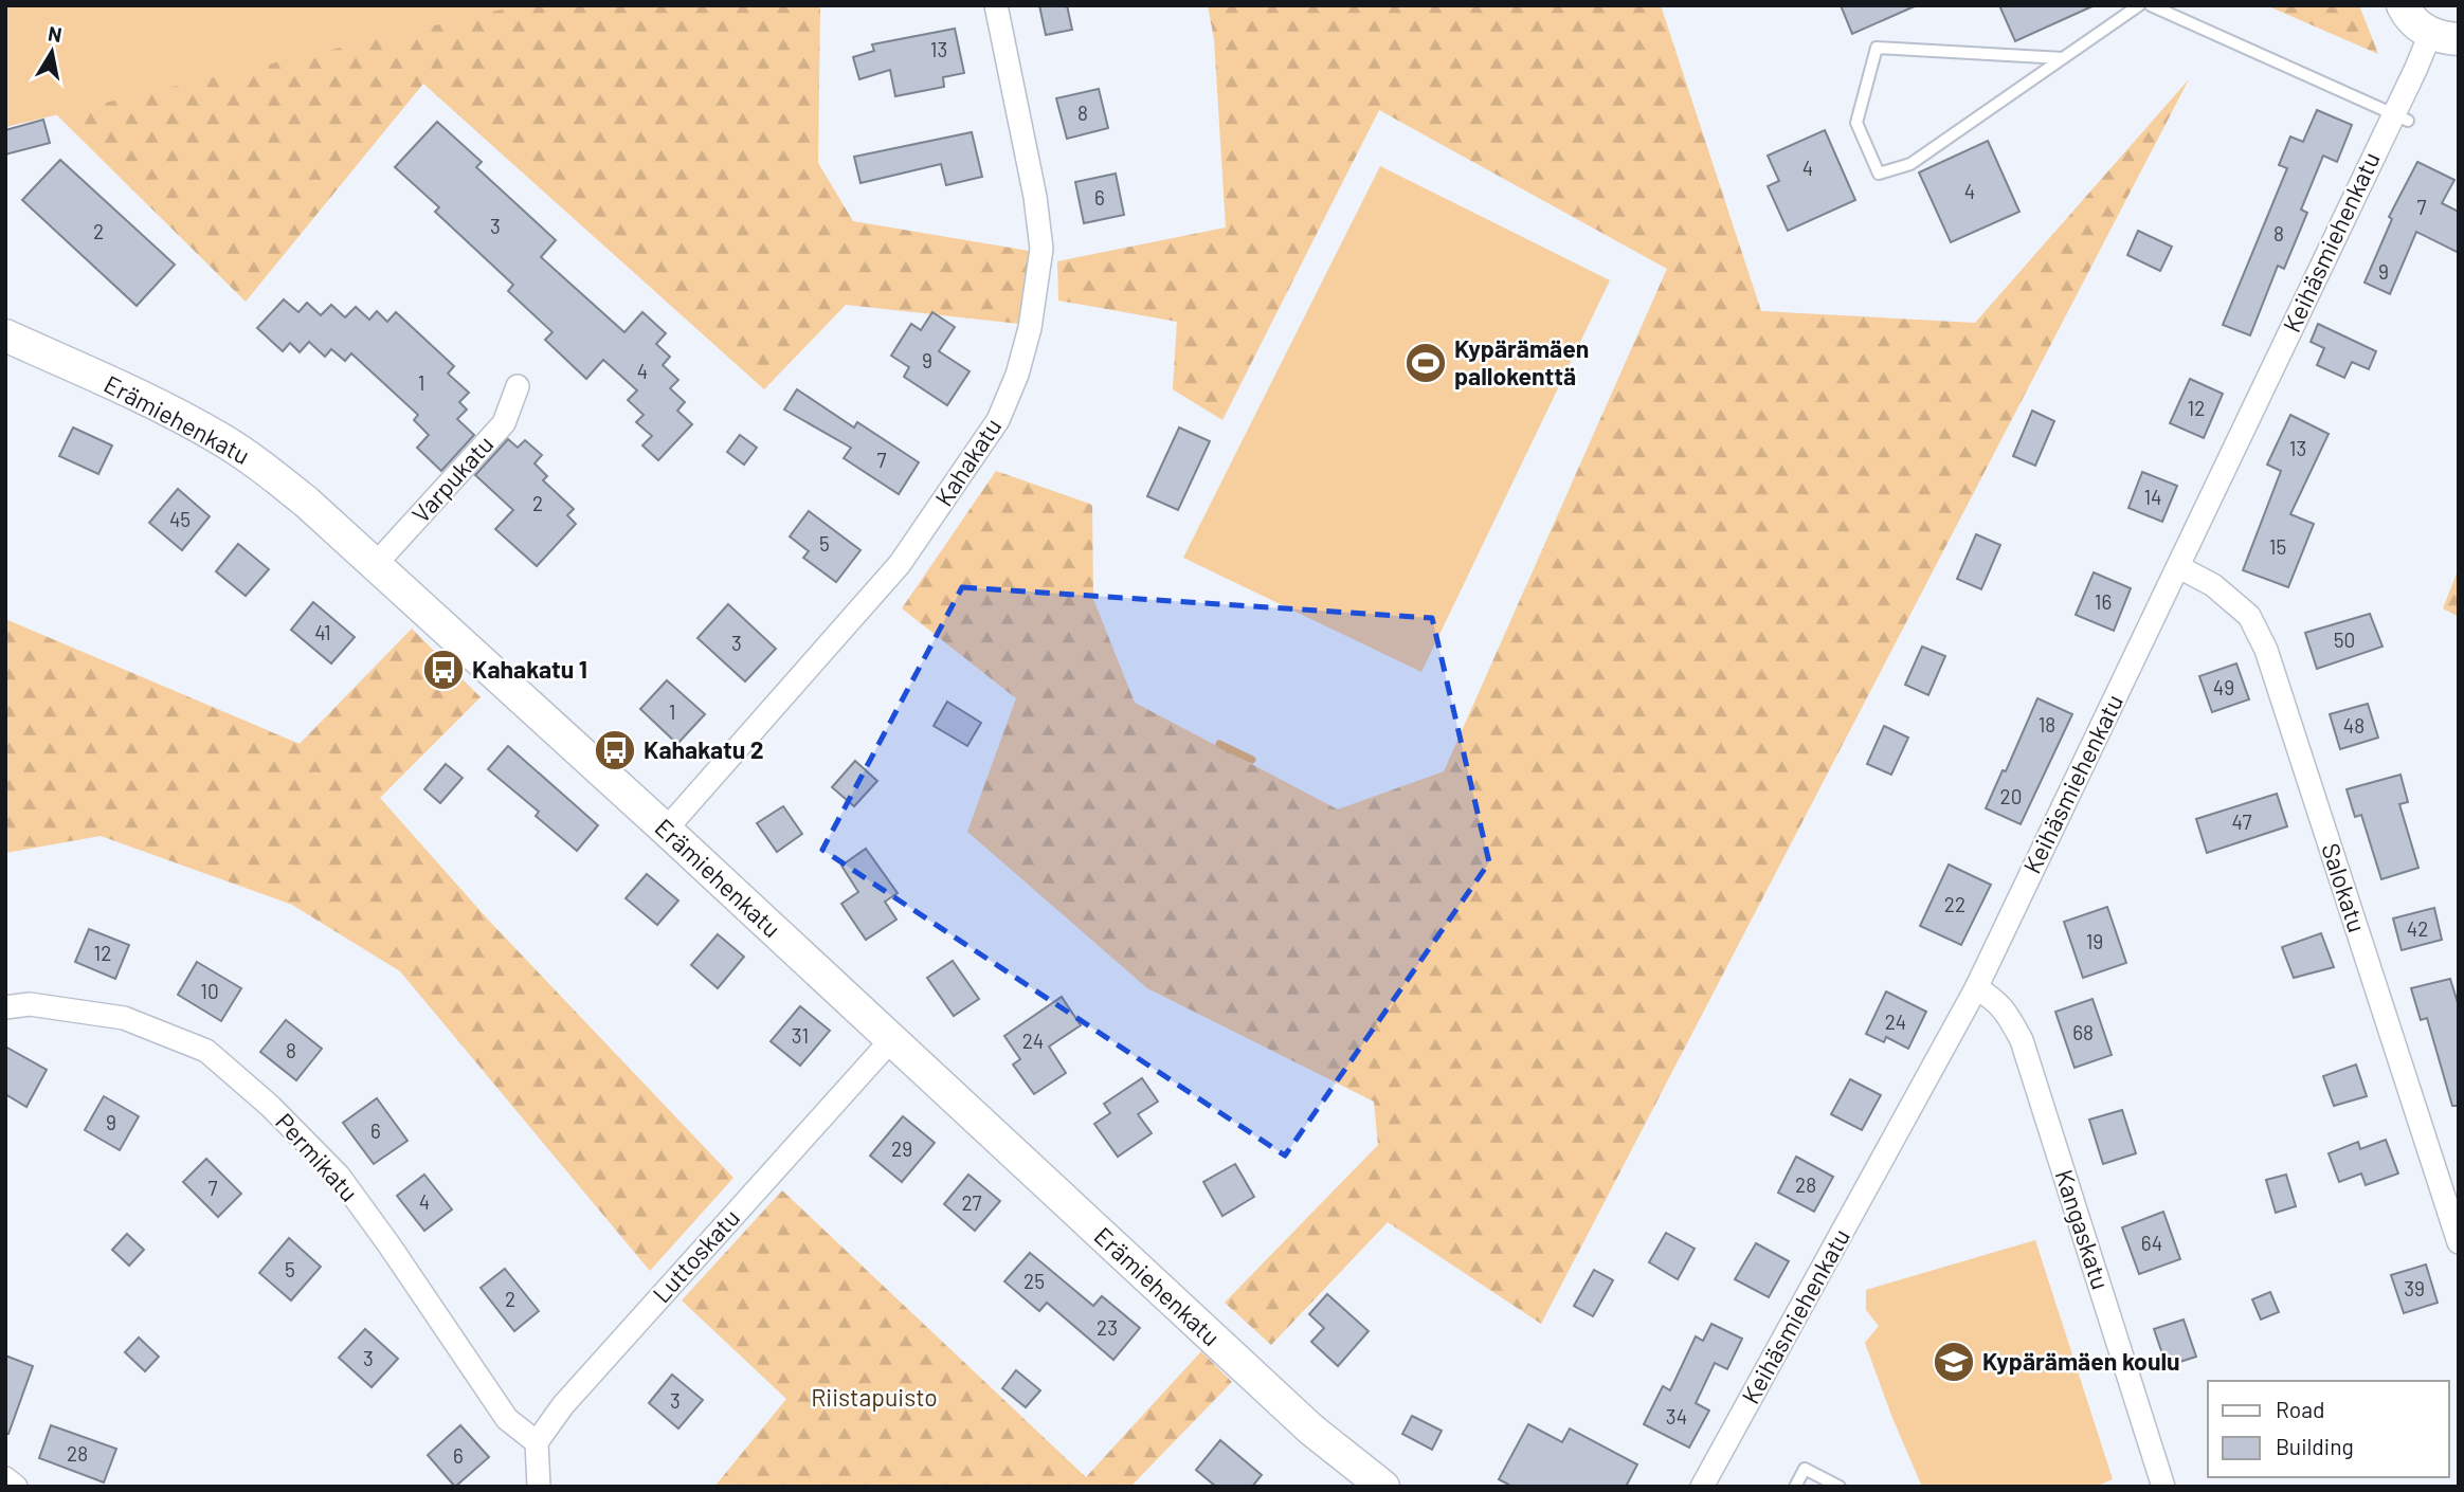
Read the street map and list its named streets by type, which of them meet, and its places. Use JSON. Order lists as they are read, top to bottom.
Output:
{
  "streets": {
    "street": [
      "Keihäsmiehenkatu",
      "Erämiehenkatu",
      "Kahakatu",
      "Varpukatu",
      "Salokatu",
      "Permikatu",
      "Kangaskatu",
      "Luttoskatu"
    ]
  },
  "crossings": [
    ["Keihäsmiehenkatu", "Salokatu"],
    ["Keihäsmiehenkatu", "Kangaskatu"],
    ["Erämiehenkatu", "Kahakatu"],
    ["Erämiehenkatu", "Varpukatu"],
    ["Erämiehenkatu", "Luttoskatu"],
    ["Permikatu", "Luttoskatu"]
  ],
  "parks": ["Riistapuisto"],
  "places": {
    "sports": ["Kypärämäen pallokenttä"],
    "bus stop": ["Kahakatu 1", "Kahakatu 2"],
    "school or university": ["Kypärämäen koulu"]
  },
  "house_numbers": [
    "13",
    "8",
    "4",
    "4",
    "6",
    "7",
    "3",
    "2",
    "8",
    "9",
    "9",
    "4",
    "1",
    "12",
    "13",
    "7",
    "14",
    "2",
    "45",
    "5",
    "15",
    "16",
    "41",
    "50",
    "3",
    "49",
    "1",
    "18",
    "48",
    "20",
    "47",
    "22",
    "42",
    "19",
    "12",
    "10",
    "24",
    "68",
    "31",
    "24",
    "8",
    "9",
    "6",
    "29",
    "28",
    "7",
    "4",
    "27",
    "64",
    "5",
    "25",
    "39",
    "2",
    "23",
    "3",
    "3",
    "34",
    "28",
    "6"
  ],
  "legend": ["Road", "Building"],
  "north": "top"
}
